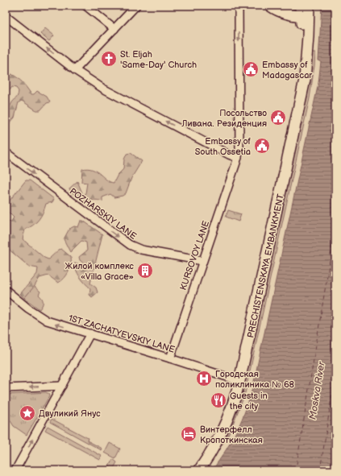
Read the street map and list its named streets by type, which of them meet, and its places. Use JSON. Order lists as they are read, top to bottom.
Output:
{
  "streets": {
    "main road": ["PRECHISTENSKAYA EMBANKMENT"],
    "street": ["POZHARSKIY LANE", "KURSOVOY LANE", "1ST ZACHATYEVSKIY LANE"]
  },
  "crossings": [
    ["POZHARSKIY LANE", "KURSOVOY LANE"],
    ["KURSOVOY LANE", "1ST ZACHATYEVSKIY LANE"],
    ["PRECHISTENSKAYA EMBANKMENT", "1ST ZACHATYEVSKIY LANE"]
  ],
  "one_way": ["POZHARSKIY LANE", "KURSOVOY LANE", "1ST ZACHATYEVSKIY LANE"],
  "water": ["Moskva River"],
  "places": {
    "church": ["St. Eljah 'Same-Day' Church"],
    "public building": ["Embassy of Madagascar", "Посольство Ливана. Резиденция", "Embassy of South Ossetia"],
    "building": ["Жилой комплекс «Villa Grace»"],
    "hospital": ["Городская поликлиника № 68"],
    "restaurant": ["Guests in thе city"],
    "place": ["Двуликий Янус"],
    "hotel": ["Винтерфелл Кропоткинская"]
  }
}
